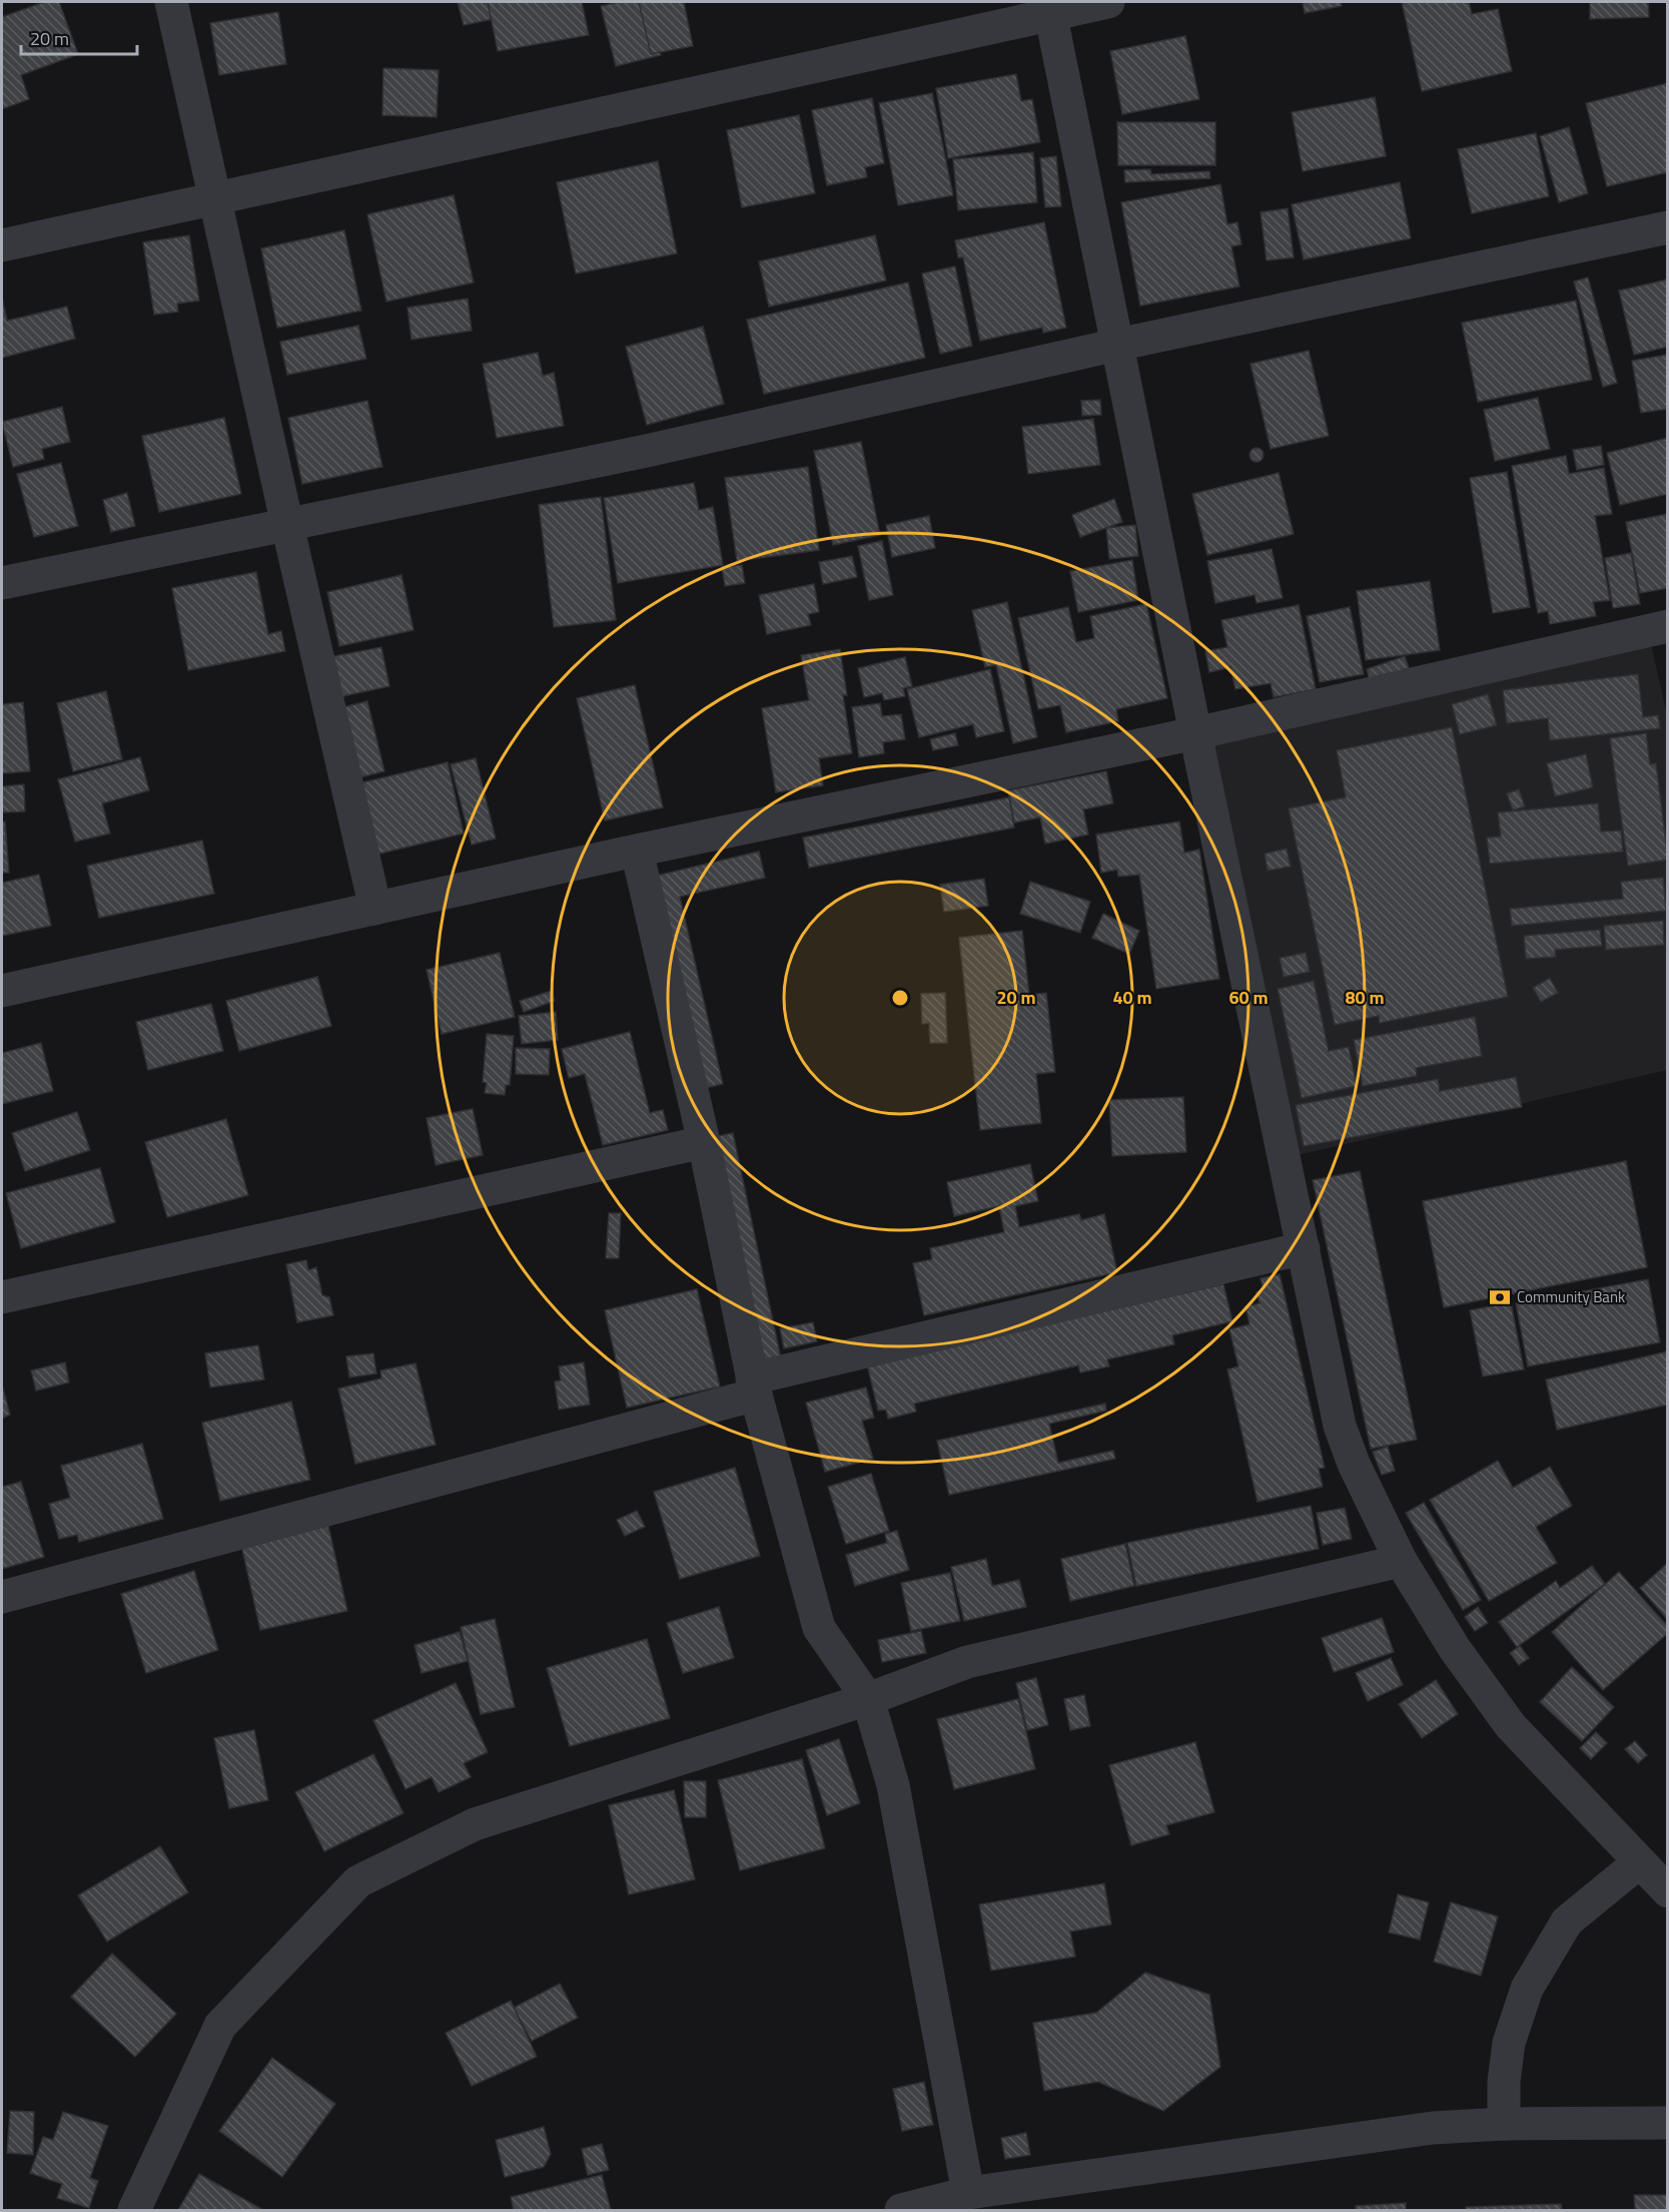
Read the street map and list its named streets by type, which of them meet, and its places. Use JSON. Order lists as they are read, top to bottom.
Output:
{
  "places": {
    "bank": ["Community Bank"]
  },
  "scale_bar": "20 m",
  "rings": [
    "20 m",
    "40 m",
    "60 m",
    "80 m"
  ]
}
